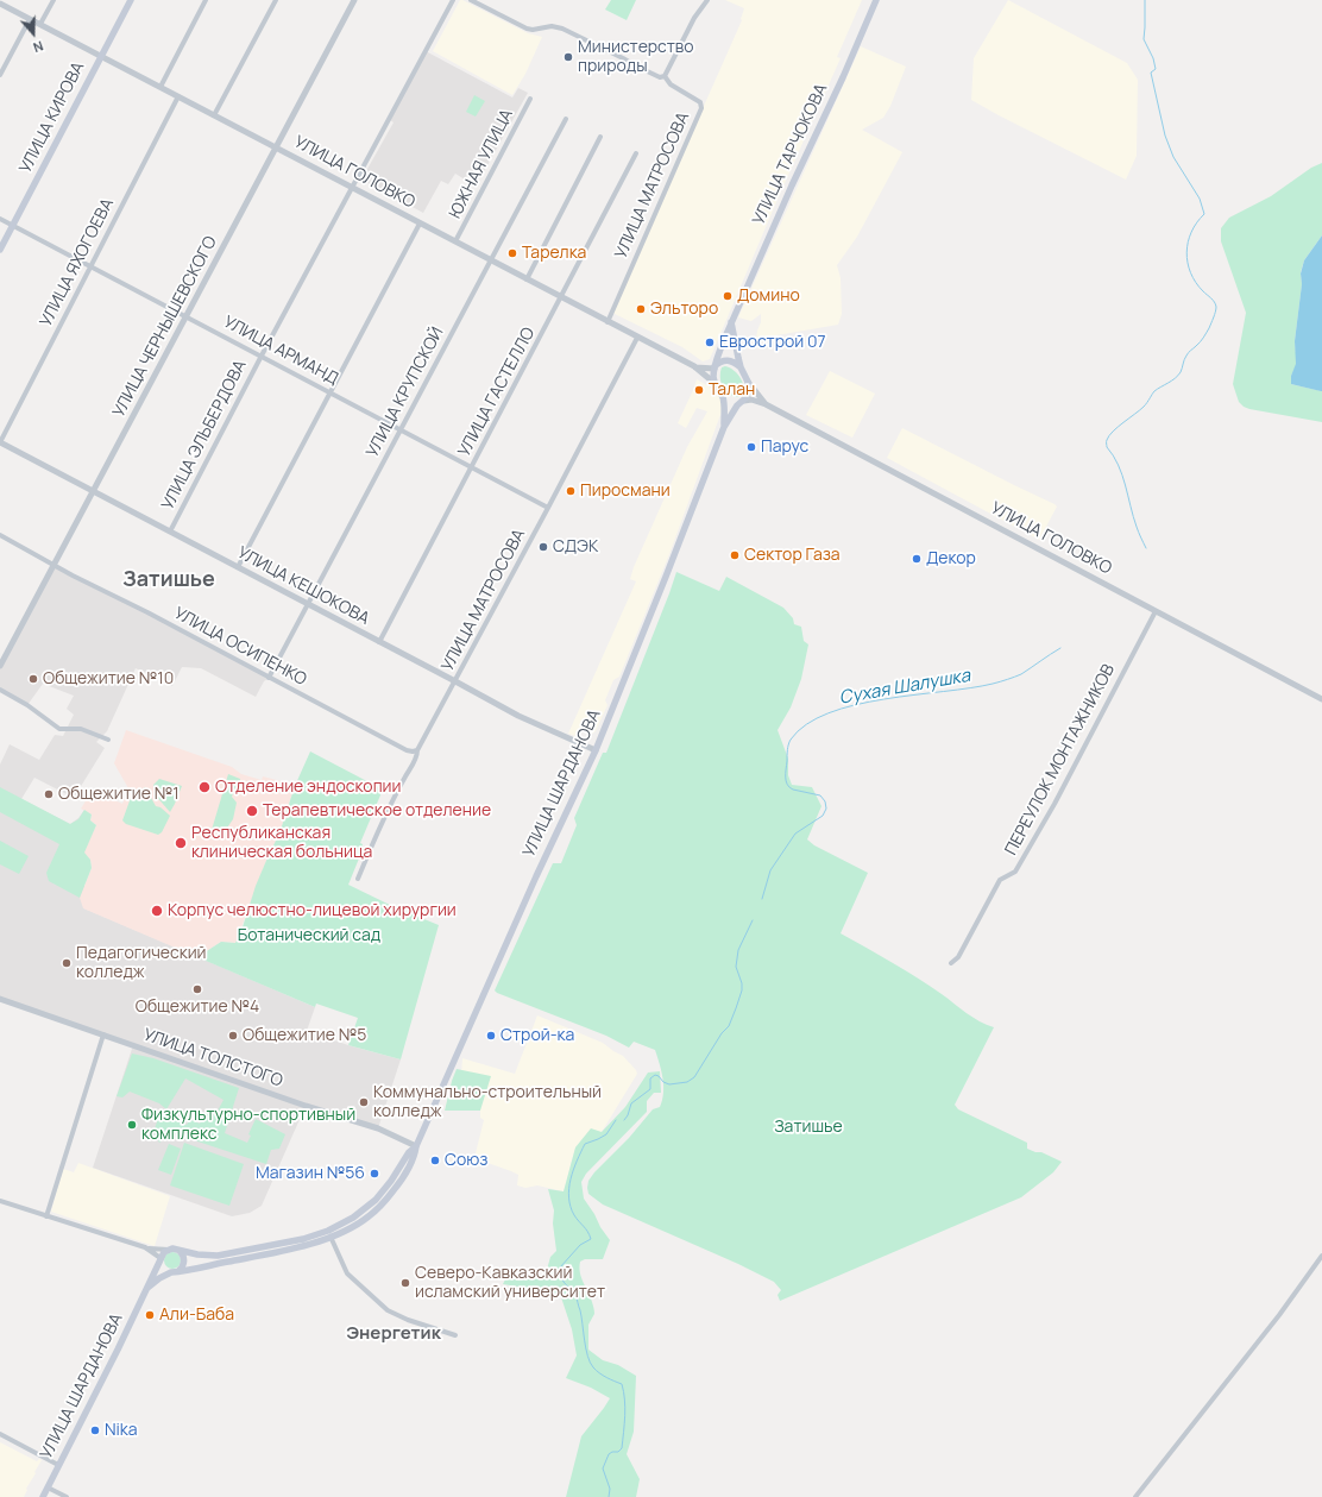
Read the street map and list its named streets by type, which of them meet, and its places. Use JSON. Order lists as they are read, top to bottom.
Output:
{
  "streets": {
    "main road": ["УЛИЦА КИРОВА", "УЛИЦА ТАРЧОКОВА", "УЛИЦА ШАРДАНОВА"],
    "street": [
      "ЮЖНАЯ УЛИЦА",
      "УЛИЦА ГОЛОВКО",
      "УЛИЦА МАТРОСОВА",
      "УЛИЦА ЯХОГОЕВА",
      "УЛИЦА ЧЕРНЫШЕВСКОГО",
      "УЛИЦА АРМАНД",
      "УЛИЦА КРУПСКОЙ",
      "УЛИЦА ГАСТЕЛЛО",
      "УЛИЦА ЭЛЬБЕРДОВА",
      "УЛИЦА КЕШОКОВА",
      "УЛИЦА ОСИПЕНКО",
      "ПЕРЕУЛОК МОНТАЖНИКОВ",
      "УЛИЦА ТОЛСТОГО"
    ]
  },
  "crossings": [
    ["УЛИЦА КИРОВА", "УЛИЦА ГОЛОВКО"],
    ["УЛИЦА КИРОВА", "УЛИЦА АРМАНД"],
    ["ЮЖНАЯ УЛИЦА", "УЛИЦА ГОЛОВКО"],
    ["УЛИЦА ГОЛОВКО", "УЛИЦА МАТРОСОВА"],
    ["УЛИЦА ГОЛОВКО", "УЛИЦА ЯХОГОЕВА"],
    ["УЛИЦА ГОЛОВКО", "УЛИЦА ЧЕРНЫШЕВСКОГО"],
    ["УЛИЦА ГОЛОВКО", "УЛИЦА КРУПСКОЙ"],
    ["УЛИЦА ГОЛОВКО", "УЛИЦА ГАСТЕЛЛО"],
    ["УЛИЦА ГОЛОВКО", "УЛИЦА ЭЛЬБЕРДОВА"],
    ["УЛИЦА ГОЛОВКО", "ПЕРЕУЛОК МОНТАЖНИКОВ"],
    ["УЛИЦА МАТРОСОВА", "УЛИЦА АРМАНД"],
    ["УЛИЦА МАТРОСОВА", "УЛИЦА КЕШОКОВА"],
    ["УЛИЦА МАТРОСОВА", "УЛИЦА ОСИПЕНКО"],
    ["УЛИЦА ЯХОГОЕВА", "УЛИЦА АРМАНД"],
    ["УЛИЦА ЯХОГОЕВА", "УЛИЦА КЕШОКОВА"],
    ["УЛИЦА ЧЕРНЫШЕВСКОГО", "УЛИЦА АРМАНД"],
    ["УЛИЦА ЧЕРНЫШЕВСКОГО", "УЛИЦА КЕШОКОВА"],
    ["УЛИЦА ЧЕРНЫШЕВСКОГО", "УЛИЦА ОСИПЕНКО"],
    ["УЛИЦА АРМАНД", "УЛИЦА КРУПСКОЙ"],
    ["УЛИЦА АРМАНД", "УЛИЦА ГАСТЕЛЛО"],
    ["УЛИЦА АРМАНД", "УЛИЦА ЭЛЬБЕРДОВА"],
    ["УЛИЦА КРУПСКОЙ", "УЛИЦА КЕШОКОВА"],
    ["УЛИЦА КРУПСКОЙ", "УЛИЦА ОСИПЕНКО"],
    ["УЛИЦА ГАСТЕЛЛО", "УЛИЦА КЕШОКОВА"],
    ["УЛИЦА ЭЛЬБЕРДОВА", "УЛИЦА КЕШОКОВА"],
    ["УЛИЦА КЕШОКОВА", "УЛИЦА ШАРДАНОВА"],
    ["УЛИЦА ШАРДАНОВА", "УЛИЦА ТОЛСТОГО"]
  ],
  "districts": ["Затишье", "Энергетик"],
  "water": ["Сухая Шалушка"],
  "parks": ["Ботанический сад", "Затишье"],
  "places": [
    "Министерство природы",
    "Тарелка",
    "Домино",
    "Эльторо",
    "Еврострой 07",
    "Талан",
    "Парус",
    "Пиросмани",
    "СДЭК",
    "Сектор Газа",
    "Декор",
    "Общежитие №10",
    "Отделение эндоскопии",
    "Общежитие №1",
    "Терапевтическое отделение",
    "Республиканская клиническая больница",
    "Корпус челюстно-лицевой хирургии",
    "Педагогический колледж",
    "Общежитие №4",
    "Общежитие №5",
    "Строй-ка",
    "Коммунально-строительный колледж",
    "Физкультурно-спортивный комплекс",
    "Союз",
    "Магазин №56",
    "Северо-Кавказский исламский университет",
    "Али-Баба",
    "Nika"
  ],
  "north": "bottom"
}
